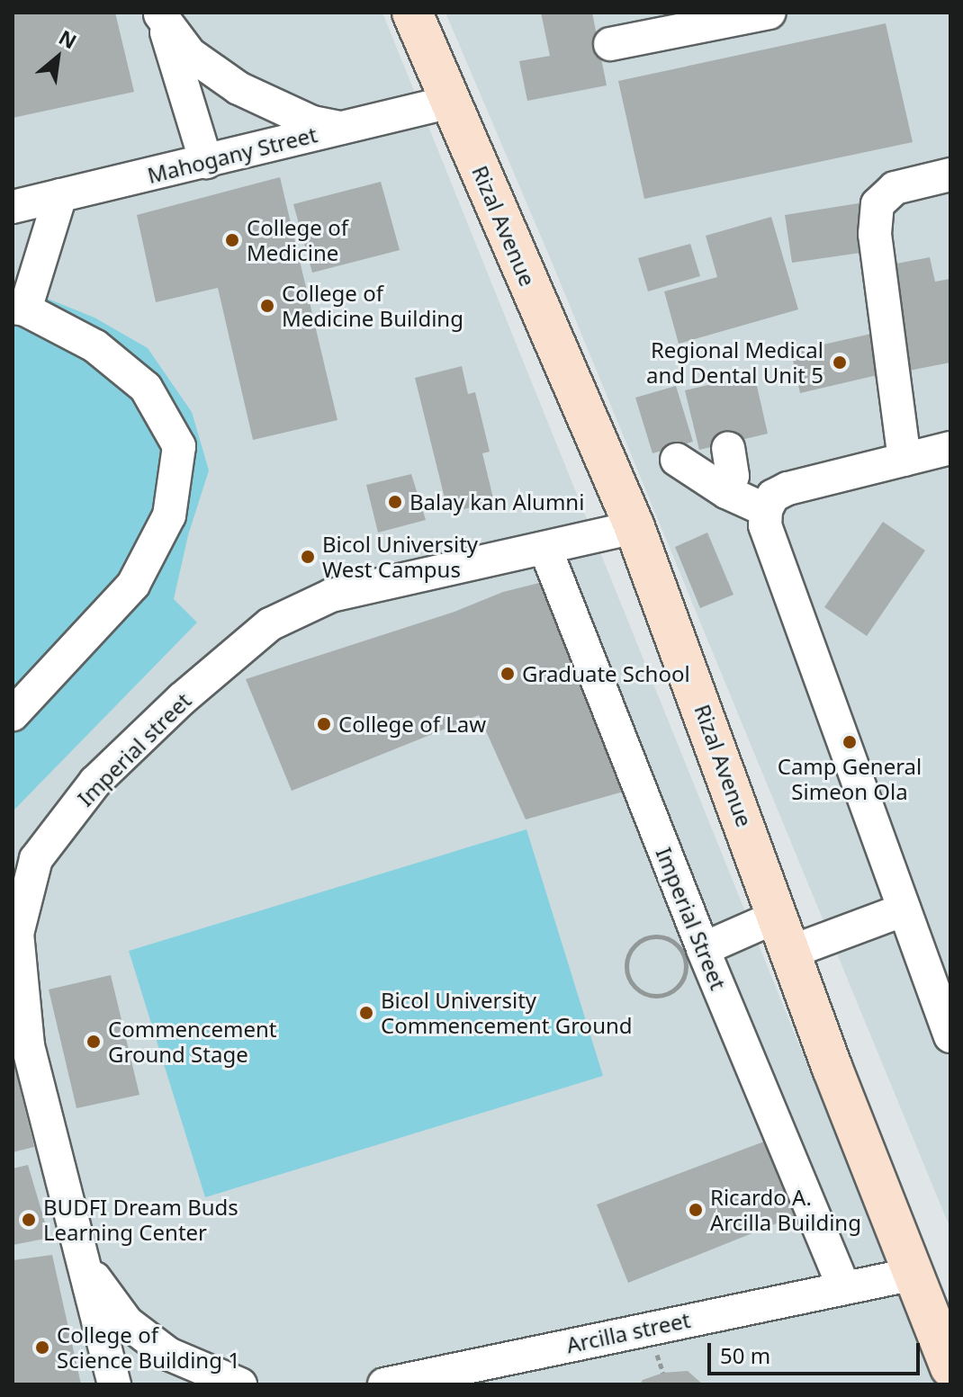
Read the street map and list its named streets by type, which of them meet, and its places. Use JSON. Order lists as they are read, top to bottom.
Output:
{
  "streets": {
    "main road": ["Rizal Avenue"],
    "street": [
      "Mahogany Street",
      "Imperial street",
      "Imperial Street",
      "Arcilla street"
    ]
  },
  "crossings": [
    ["Mahogany Street", "Rizal Avenue"],
    ["Rizal Avenue", "Imperial street"],
    ["Rizal Avenue", "Arcilla street"],
    ["Imperial street", "Imperial Street"],
    ["Imperial Street", "Arcilla street"]
  ],
  "places": [
    "College of Medicine",
    "College of Medicine Building",
    "Regional Medical and Dental Unit 5",
    "Balay kan Alumni",
    "Bicol University West Campus",
    "Graduate School",
    "College of Law",
    "Camp General Simeon Ola",
    "Bicol University Commencement Ground",
    "Commencement Ground Stage",
    "Ricardo A. Arcilla Building",
    "BUDFI Dream Buds Learning Center",
    "College of Science Building 1"
  ],
  "scale_bar": "50 m",
  "north": "top right"
}
